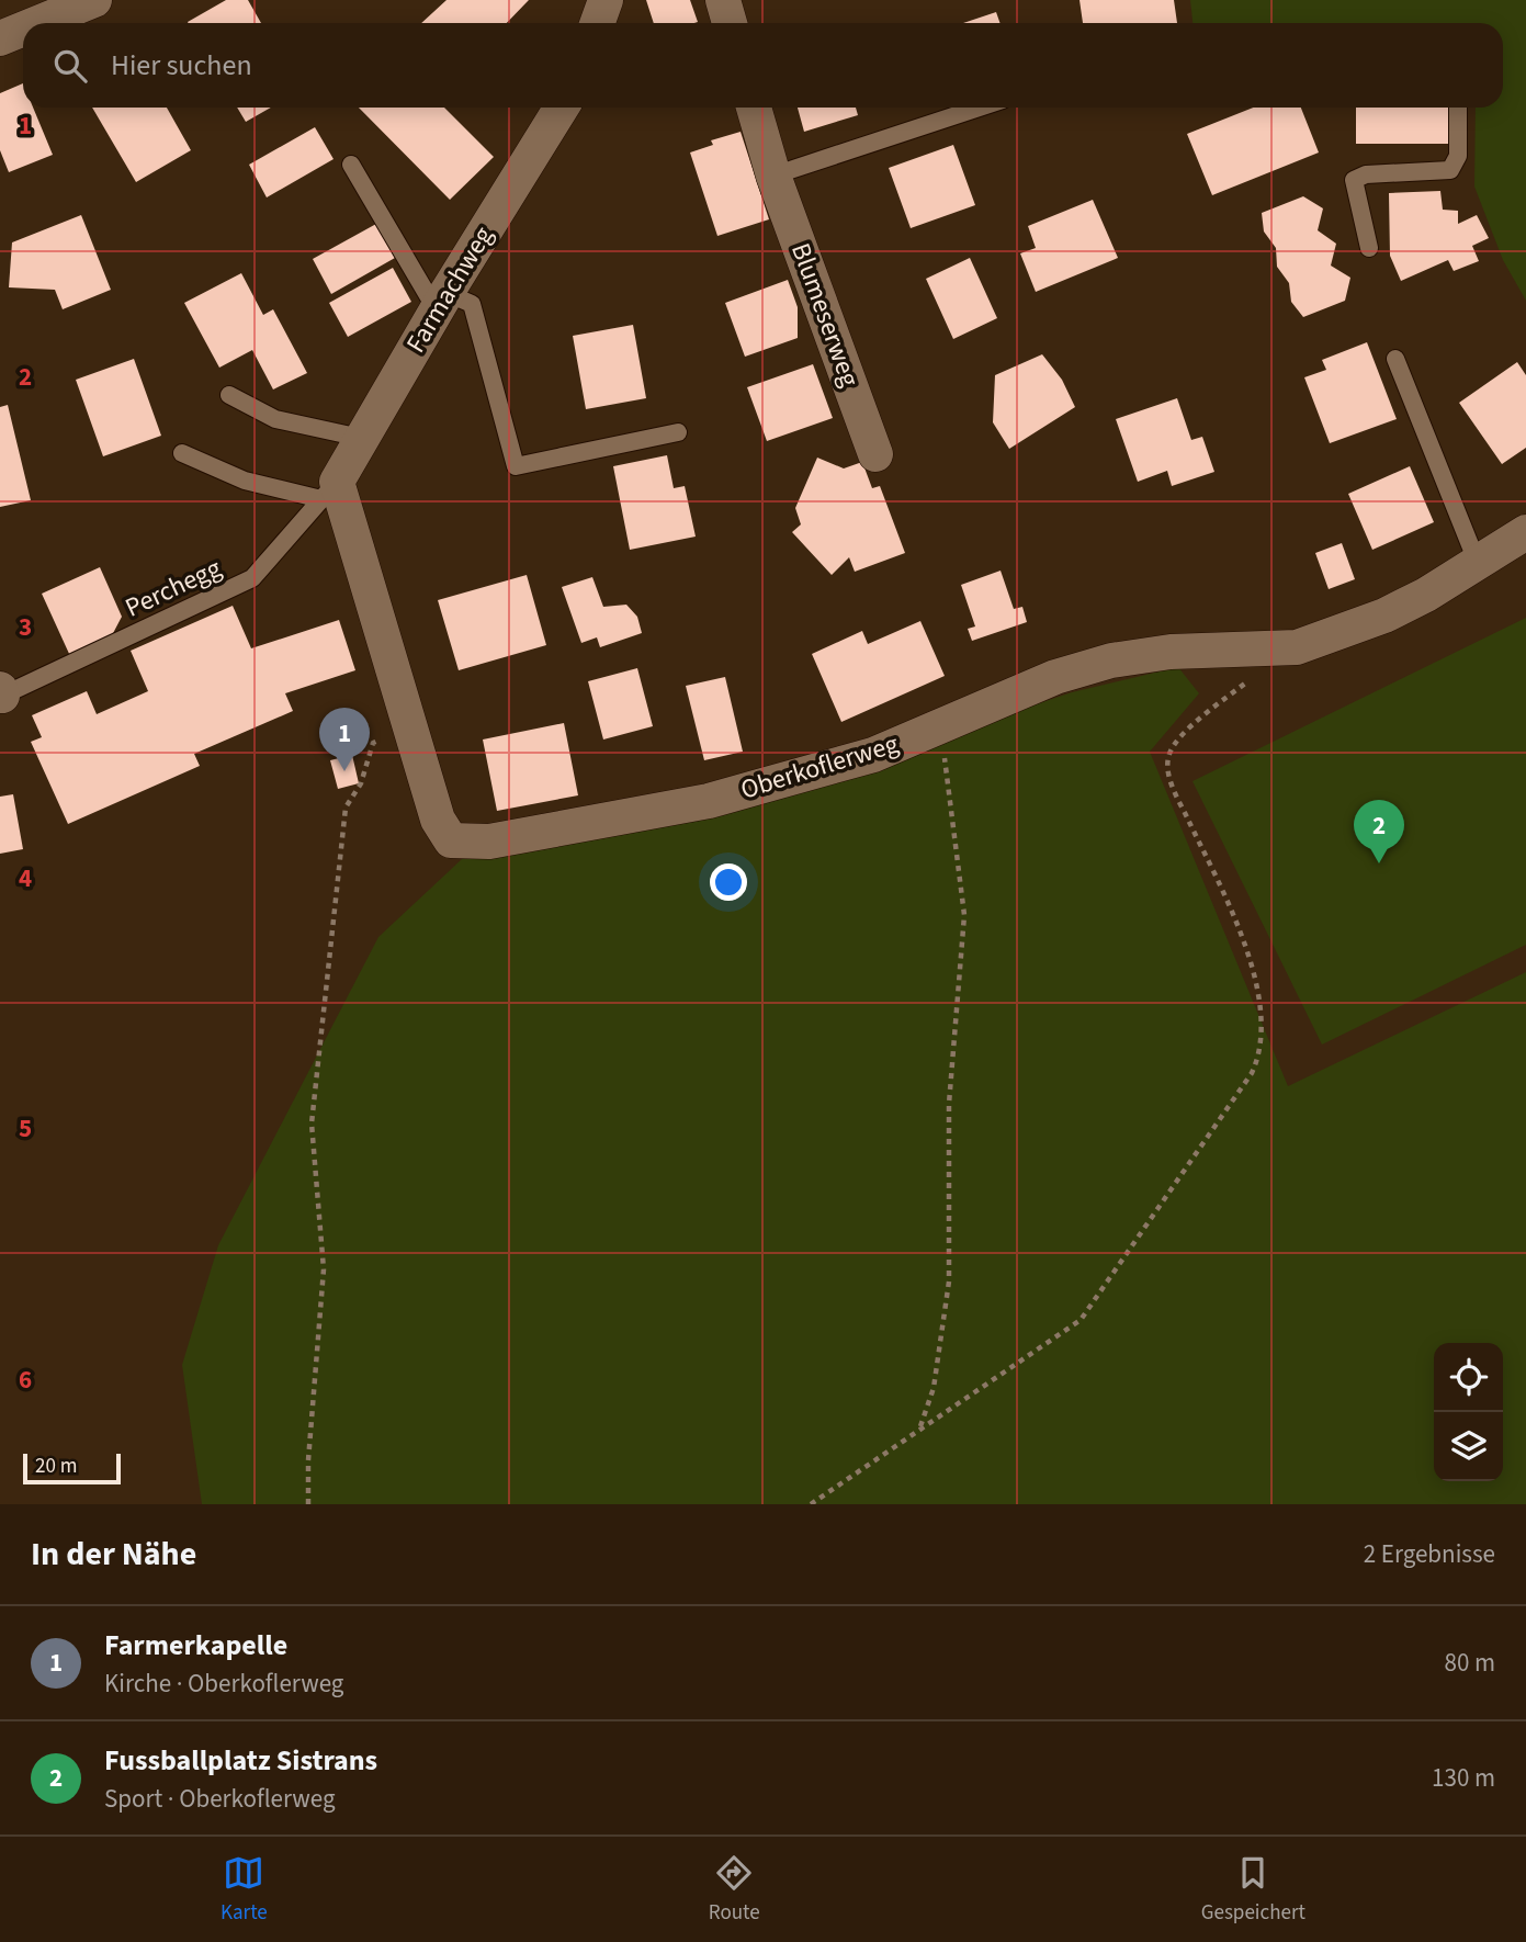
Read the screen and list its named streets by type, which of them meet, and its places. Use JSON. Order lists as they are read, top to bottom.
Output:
{
  "streets": {
    "street": ["Farmachweg", "Blumeserweg", "Oberkoflerweg"],
    "lane": ["Perchegg"]
  },
  "crossings": [
    ["Farmachweg", "Perchegg"],
    ["Farmachweg", "Oberkoflerweg"],
    ["Perchegg", "Oberkoflerweg"]
  ],
  "scale_bar": "20 m",
  "page": {
    "search": "Hier suchen",
    "pins": ["1", "2"],
    "scale": "20 m",
    "heading": ["In der Nähe", "2 Ergebnisse"],
    "list": [
      {
        "mark": "1",
        "name": "Farmerkapelle",
        "note": "Kirche · Oberkoflerweg",
        "value": "80 m"
      },
      {
        "mark": "2",
        "name": "Fussballplatz Sistrans",
        "note": "Sport · Oberkoflerweg",
        "value": "130 m"
      }
    ],
    "nav": ["Karte", "Route", "Gespeichert"]
  },
  "grid": {
    "rows": [
      "1",
      "2",
      "3",
      "4",
      "5",
      "6"
    ]
  }
}
